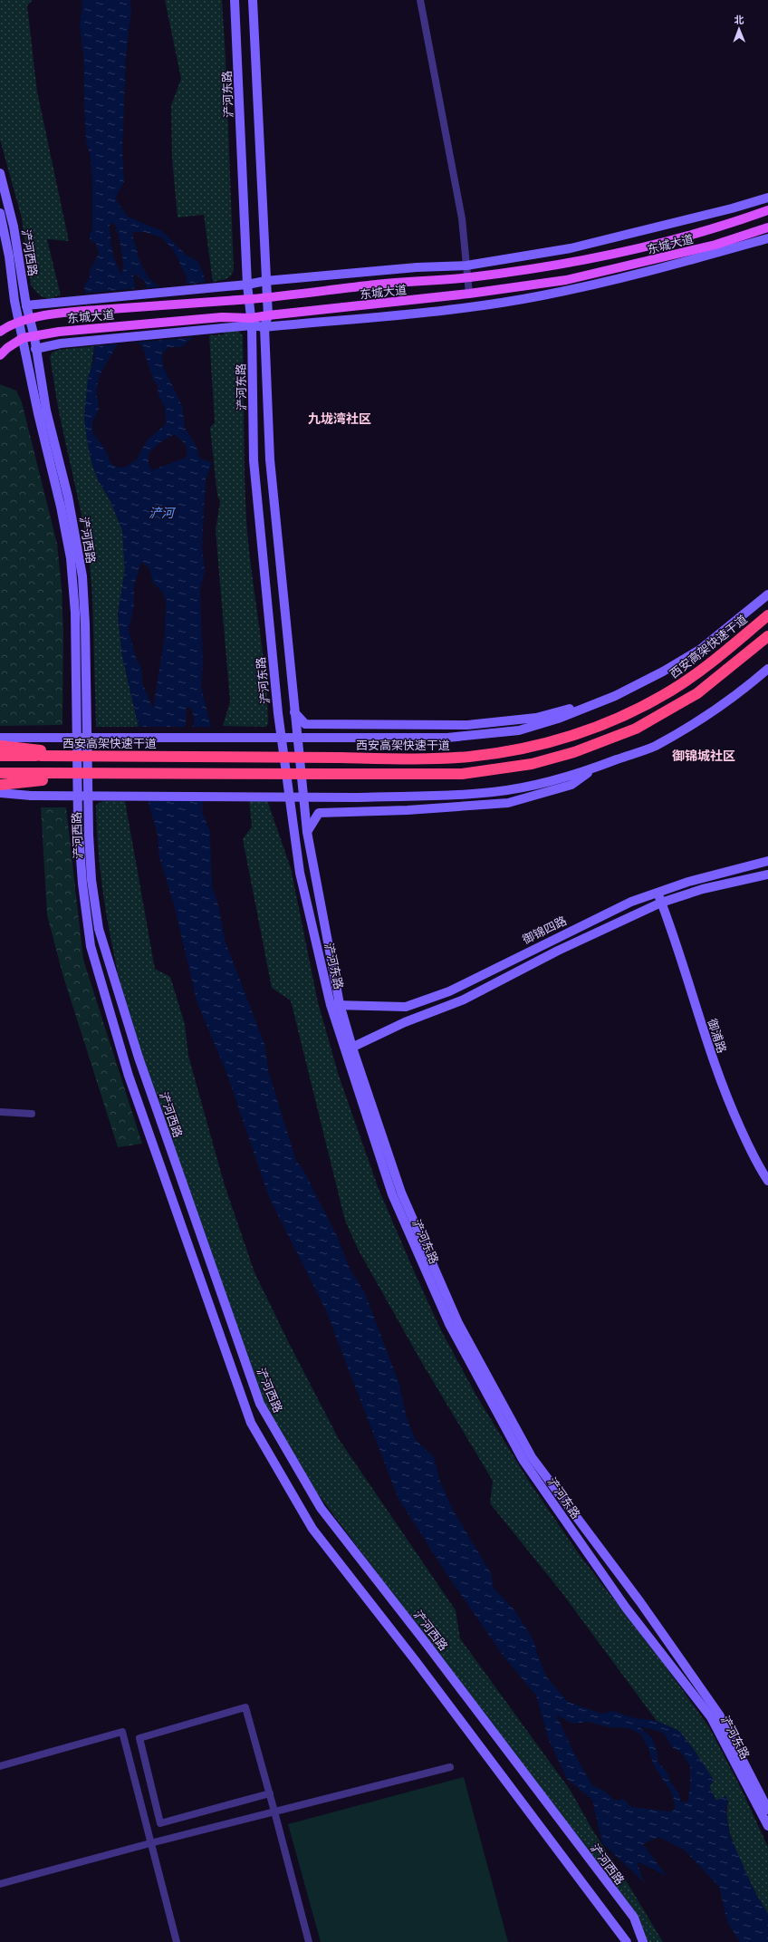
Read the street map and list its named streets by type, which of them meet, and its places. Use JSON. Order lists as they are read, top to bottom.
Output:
{
  "streets": {
    "highway": ["西安高架快速干道"],
    "main road": [
      "浐河东路",
      "东城大道",
      "浐河西路",
      "御锦四路",
      "御浦路"
    ]
  },
  "crossings": [
    ["浐河东路", "东城大道"],
    ["浐河东路", "御锦四路"],
    ["东城大道", "浐河西路"],
    ["御锦四路", "御浦路"]
  ],
  "districts": ["九垅湾社区", "御锦城社区"],
  "water": ["浐河"],
  "north": "top"
}
